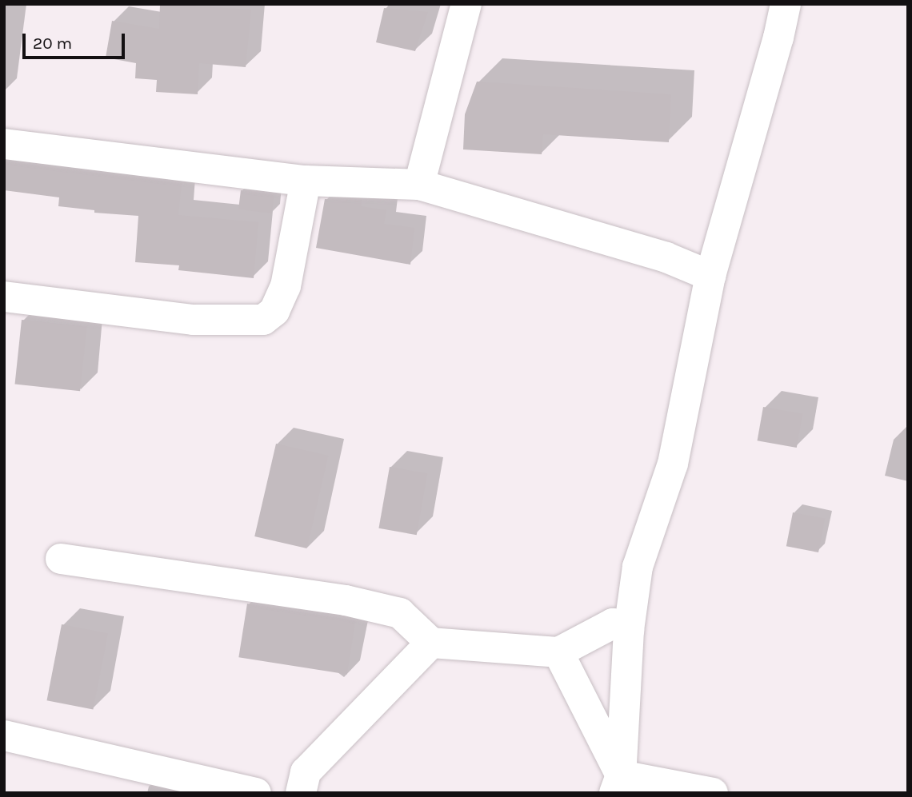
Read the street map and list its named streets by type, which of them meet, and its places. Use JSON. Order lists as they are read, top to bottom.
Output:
{
  "scale_bar": "20 m"
}
